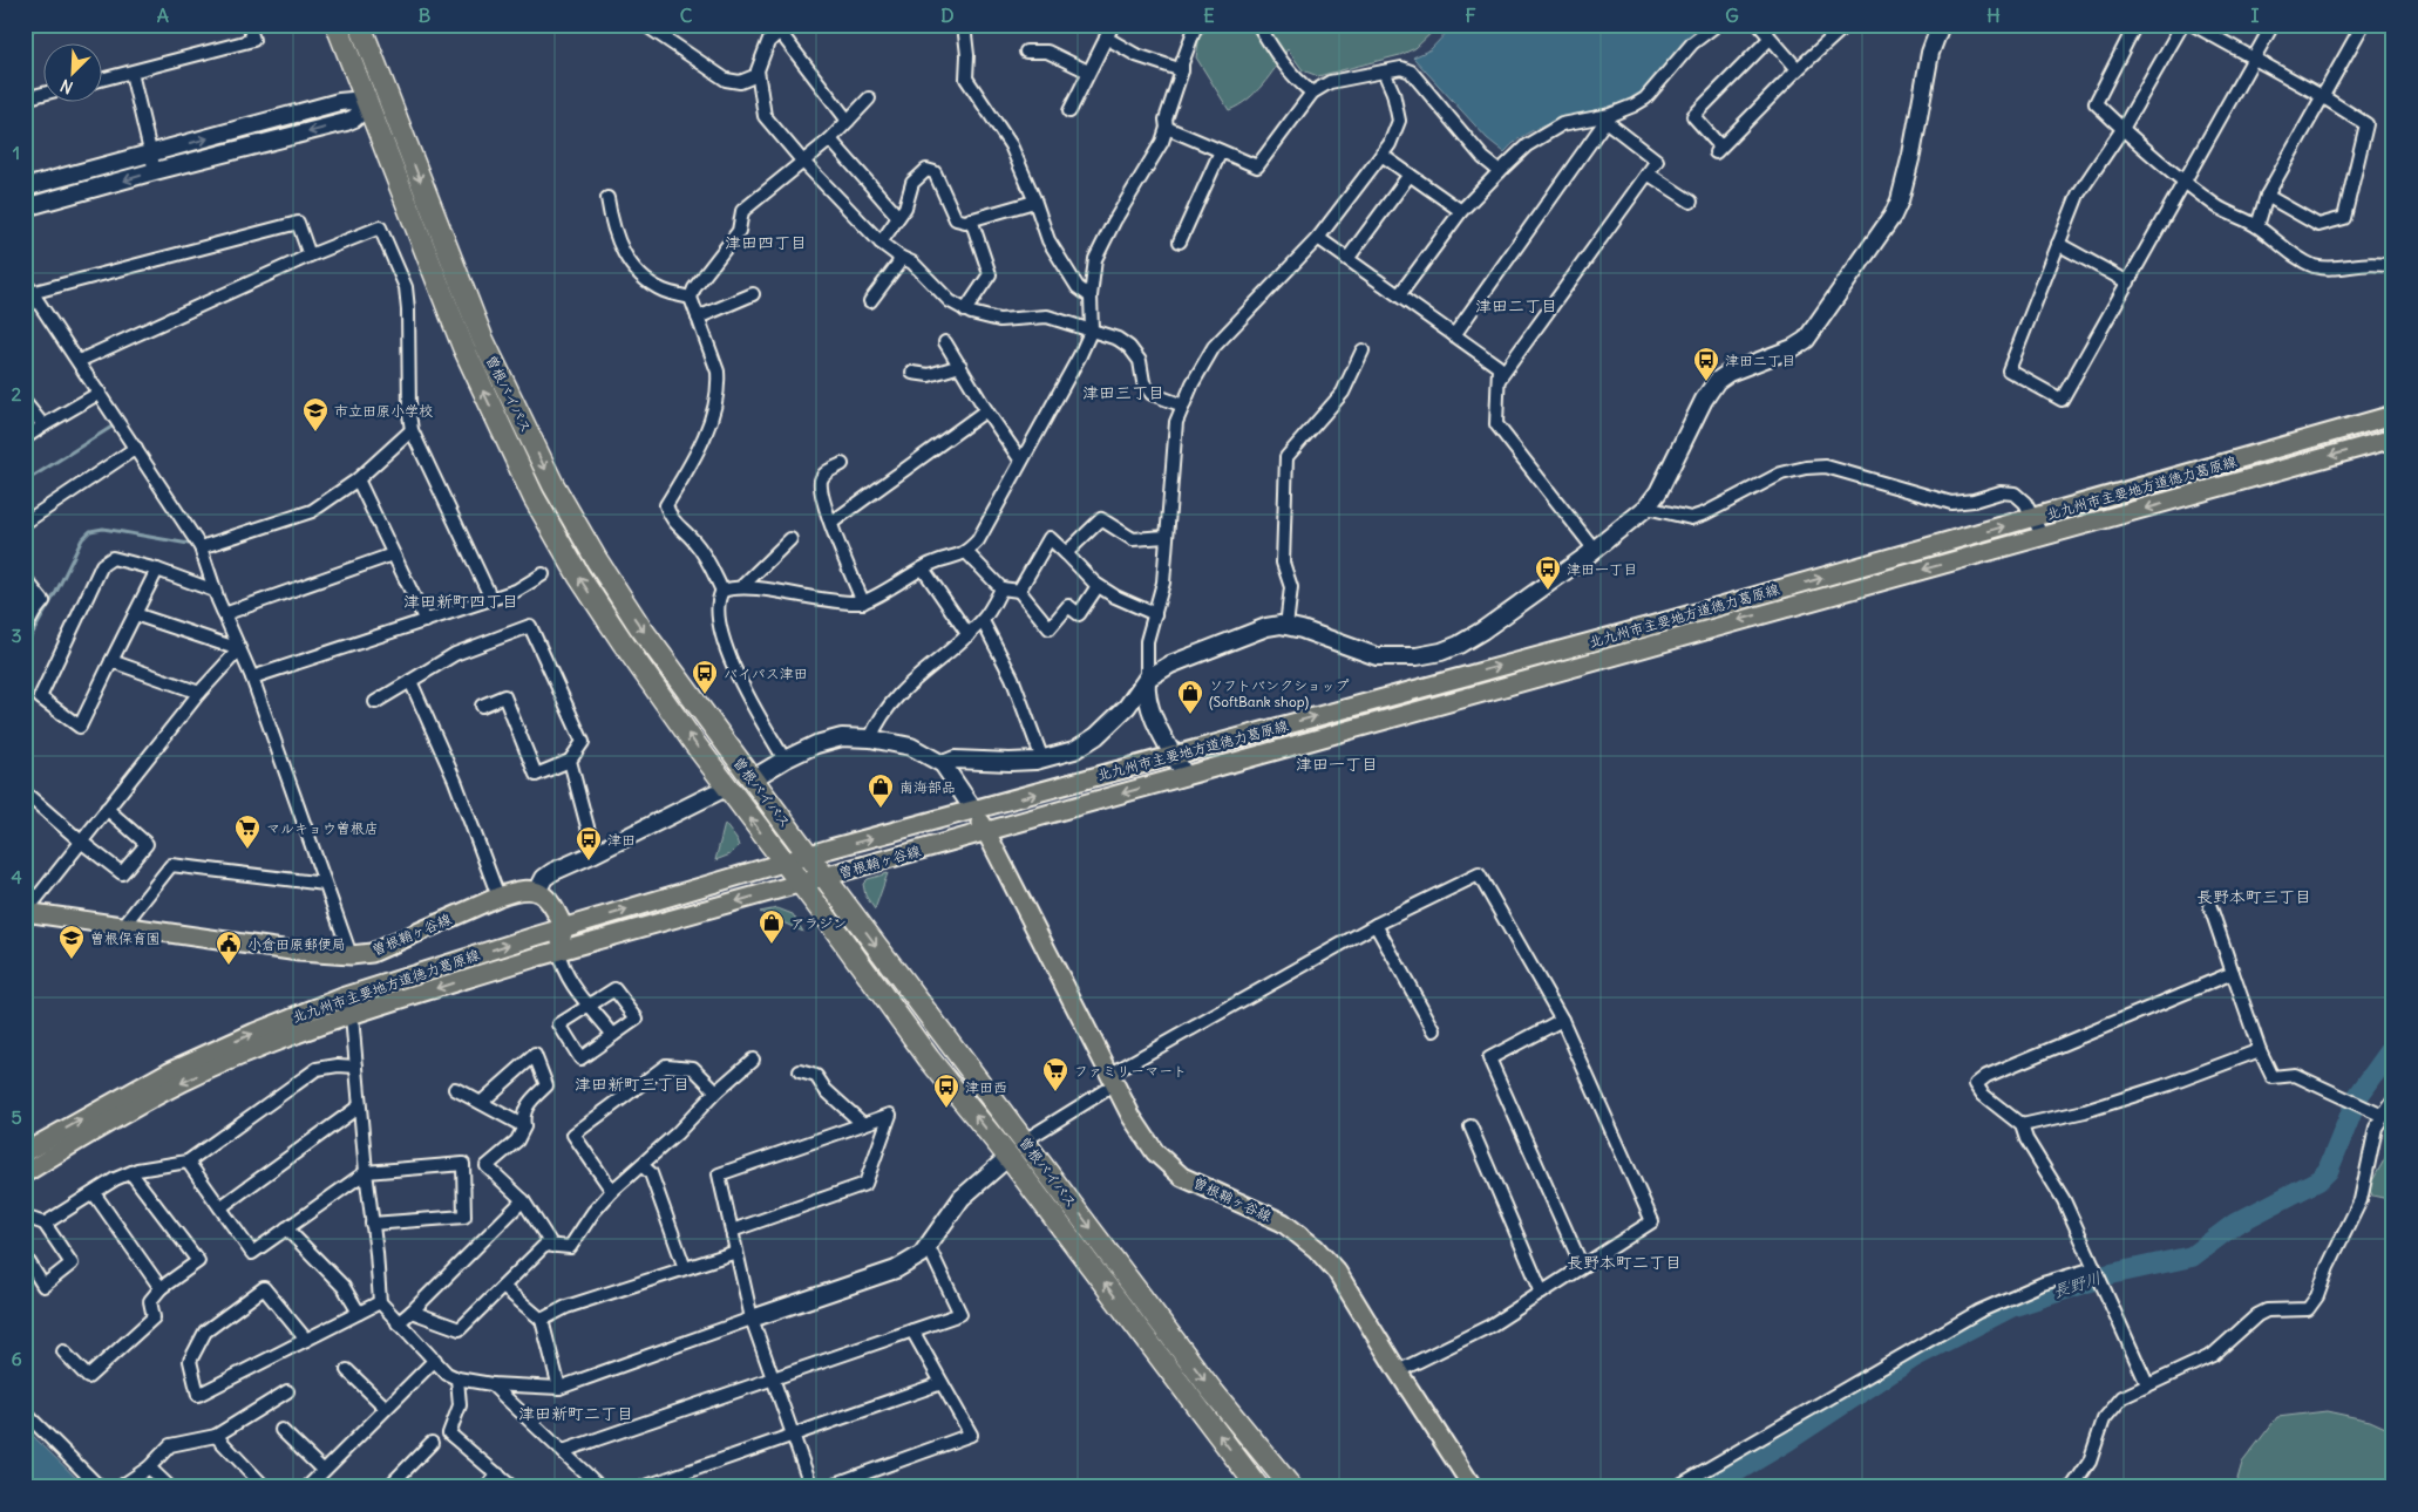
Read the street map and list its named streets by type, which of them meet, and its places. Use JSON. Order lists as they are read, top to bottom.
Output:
{
  "streets": {
    "highway": ["曽根バイパス"],
    "main road": ["北九州市主要地方道徳力葛原線", "曽根鞘ヶ谷線"]
  },
  "crossings": [
    ["曽根バイパス", "曽根鞘ヶ谷線"],
    ["北九州市主要地方道徳力葛原線", "曽根鞘ヶ谷線"]
  ],
  "districts": [
    "津田四丁目",
    "津田二丁目",
    "津田三丁目",
    "津田新町四丁目",
    "津田一丁目",
    "長野本町三丁目",
    "津田新町三丁目",
    "長野本町二丁目",
    "津田新町二丁目"
  ],
  "water": ["長野川"],
  "places": {
    "bus stop": [
      "津田二丁目",
      "津田一丁目",
      "バイパス津田",
      "津田",
      "津田西"
    ],
    "school or university": ["市立田原小学校", "曽根保育園"],
    "shop": ["ソフトバンクショップ (SoftBank shop)", "南海部品", "アラジン"],
    "supermarket": ["マルキョウ曽根店", "ファミリーマート"],
    "public building": ["小倉田原郵便局"]
  },
  "north": "bottom left",
  "grid": {
    "columns": [
      "A",
      "B",
      "C",
      "D",
      "E",
      "F",
      "G",
      "H",
      "I"
    ],
    "rows": [
      "1",
      "2",
      "3",
      "4",
      "5",
      "6"
    ]
  }
}
